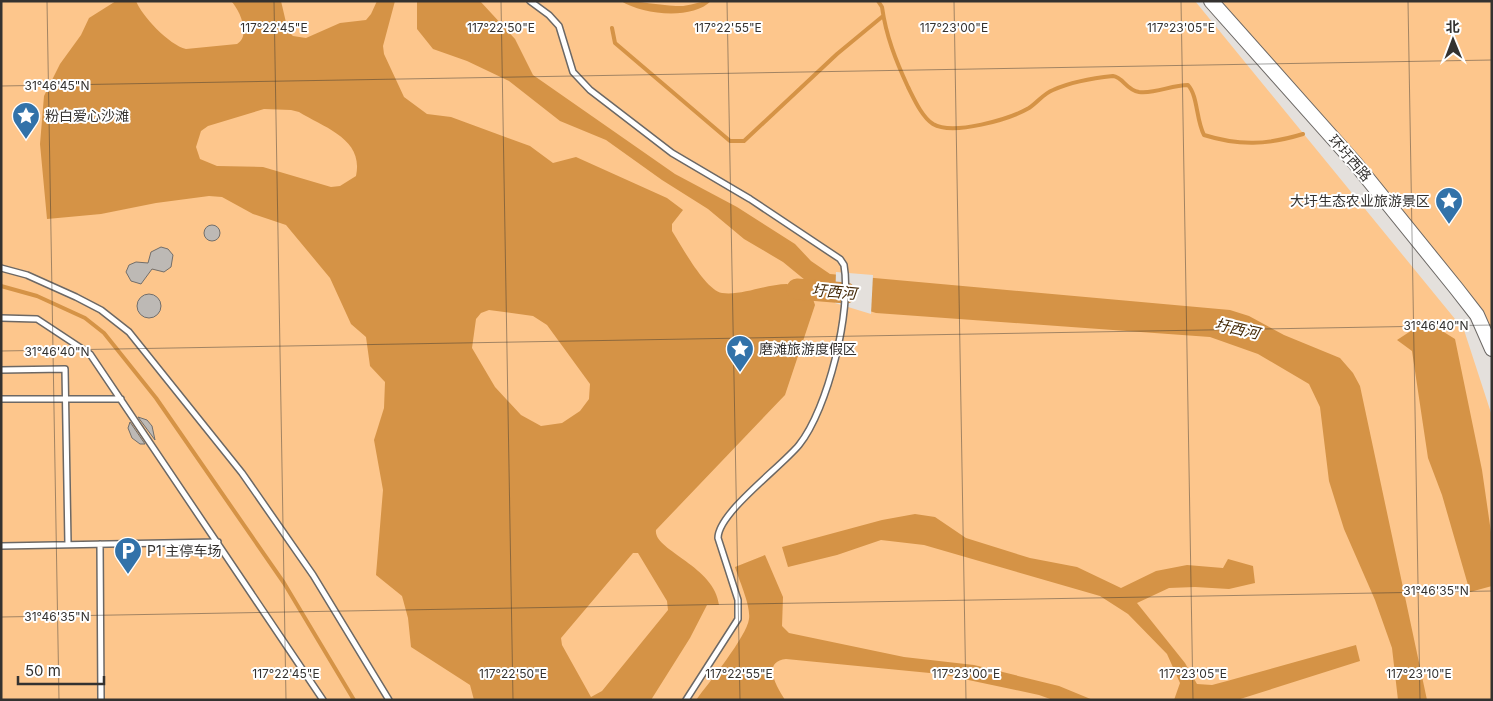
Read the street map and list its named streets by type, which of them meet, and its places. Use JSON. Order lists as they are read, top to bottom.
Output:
{
  "streets": {
    "street": ["环圩西路"]
  },
  "water": ["圩西河"],
  "places": {
    "place": ["粉白爱心沙滩", "大圩生态农业旅游景区", "磨滩旅游度假区"],
    "parking": ["P1 主停车场"]
  },
  "scale_bar": "50 m",
  "north": "top",
  "coordinates": [
    "117°22'45\"E",
    "117°22'50\"E",
    "117°22'55\"E",
    "117°23'00\"E",
    "117°23'05\"E",
    "31°46'45\"N",
    "31°46'40\"N",
    "31°46'35\"N",
    "117°23'10\"E"
  ]
}
